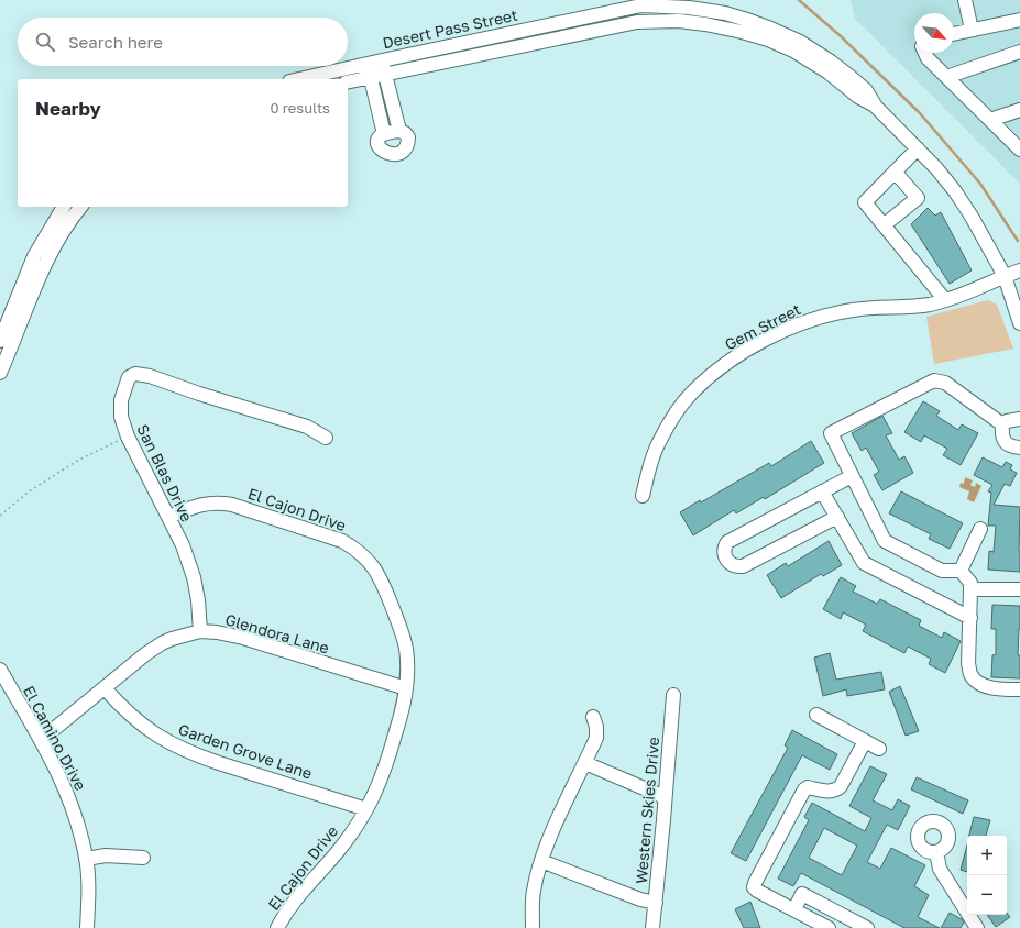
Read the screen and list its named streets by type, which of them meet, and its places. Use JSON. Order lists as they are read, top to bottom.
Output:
{
  "streets": {
    "street": [
      "Desert Pass Street",
      "Gem Street",
      "San Blas Drive",
      "El Cajon Drive",
      "Glendora Lane",
      "El Camino Drive",
      "Garden Grove Lane",
      "Western Skies Drive"
    ]
  },
  "crossings": [
    ["Desert Pass Street", "Gem Street"],
    ["San Blas Drive", "El Cajon Drive"],
    ["San Blas Drive", "Glendora Lane"],
    ["El Cajon Drive", "Glendora Lane"],
    ["El Cajon Drive", "Garden Grove Lane"],
    ["Glendora Lane", "El Camino Drive"],
    ["Glendora Lane", "Garden Grove Lane"]
  ],
  "north": "bottom right",
  "page": {
    "search": "Search here",
    "heading": ["Nearby", "0 results"],
    "map_buttons": ["+", "−"]
  }
}
